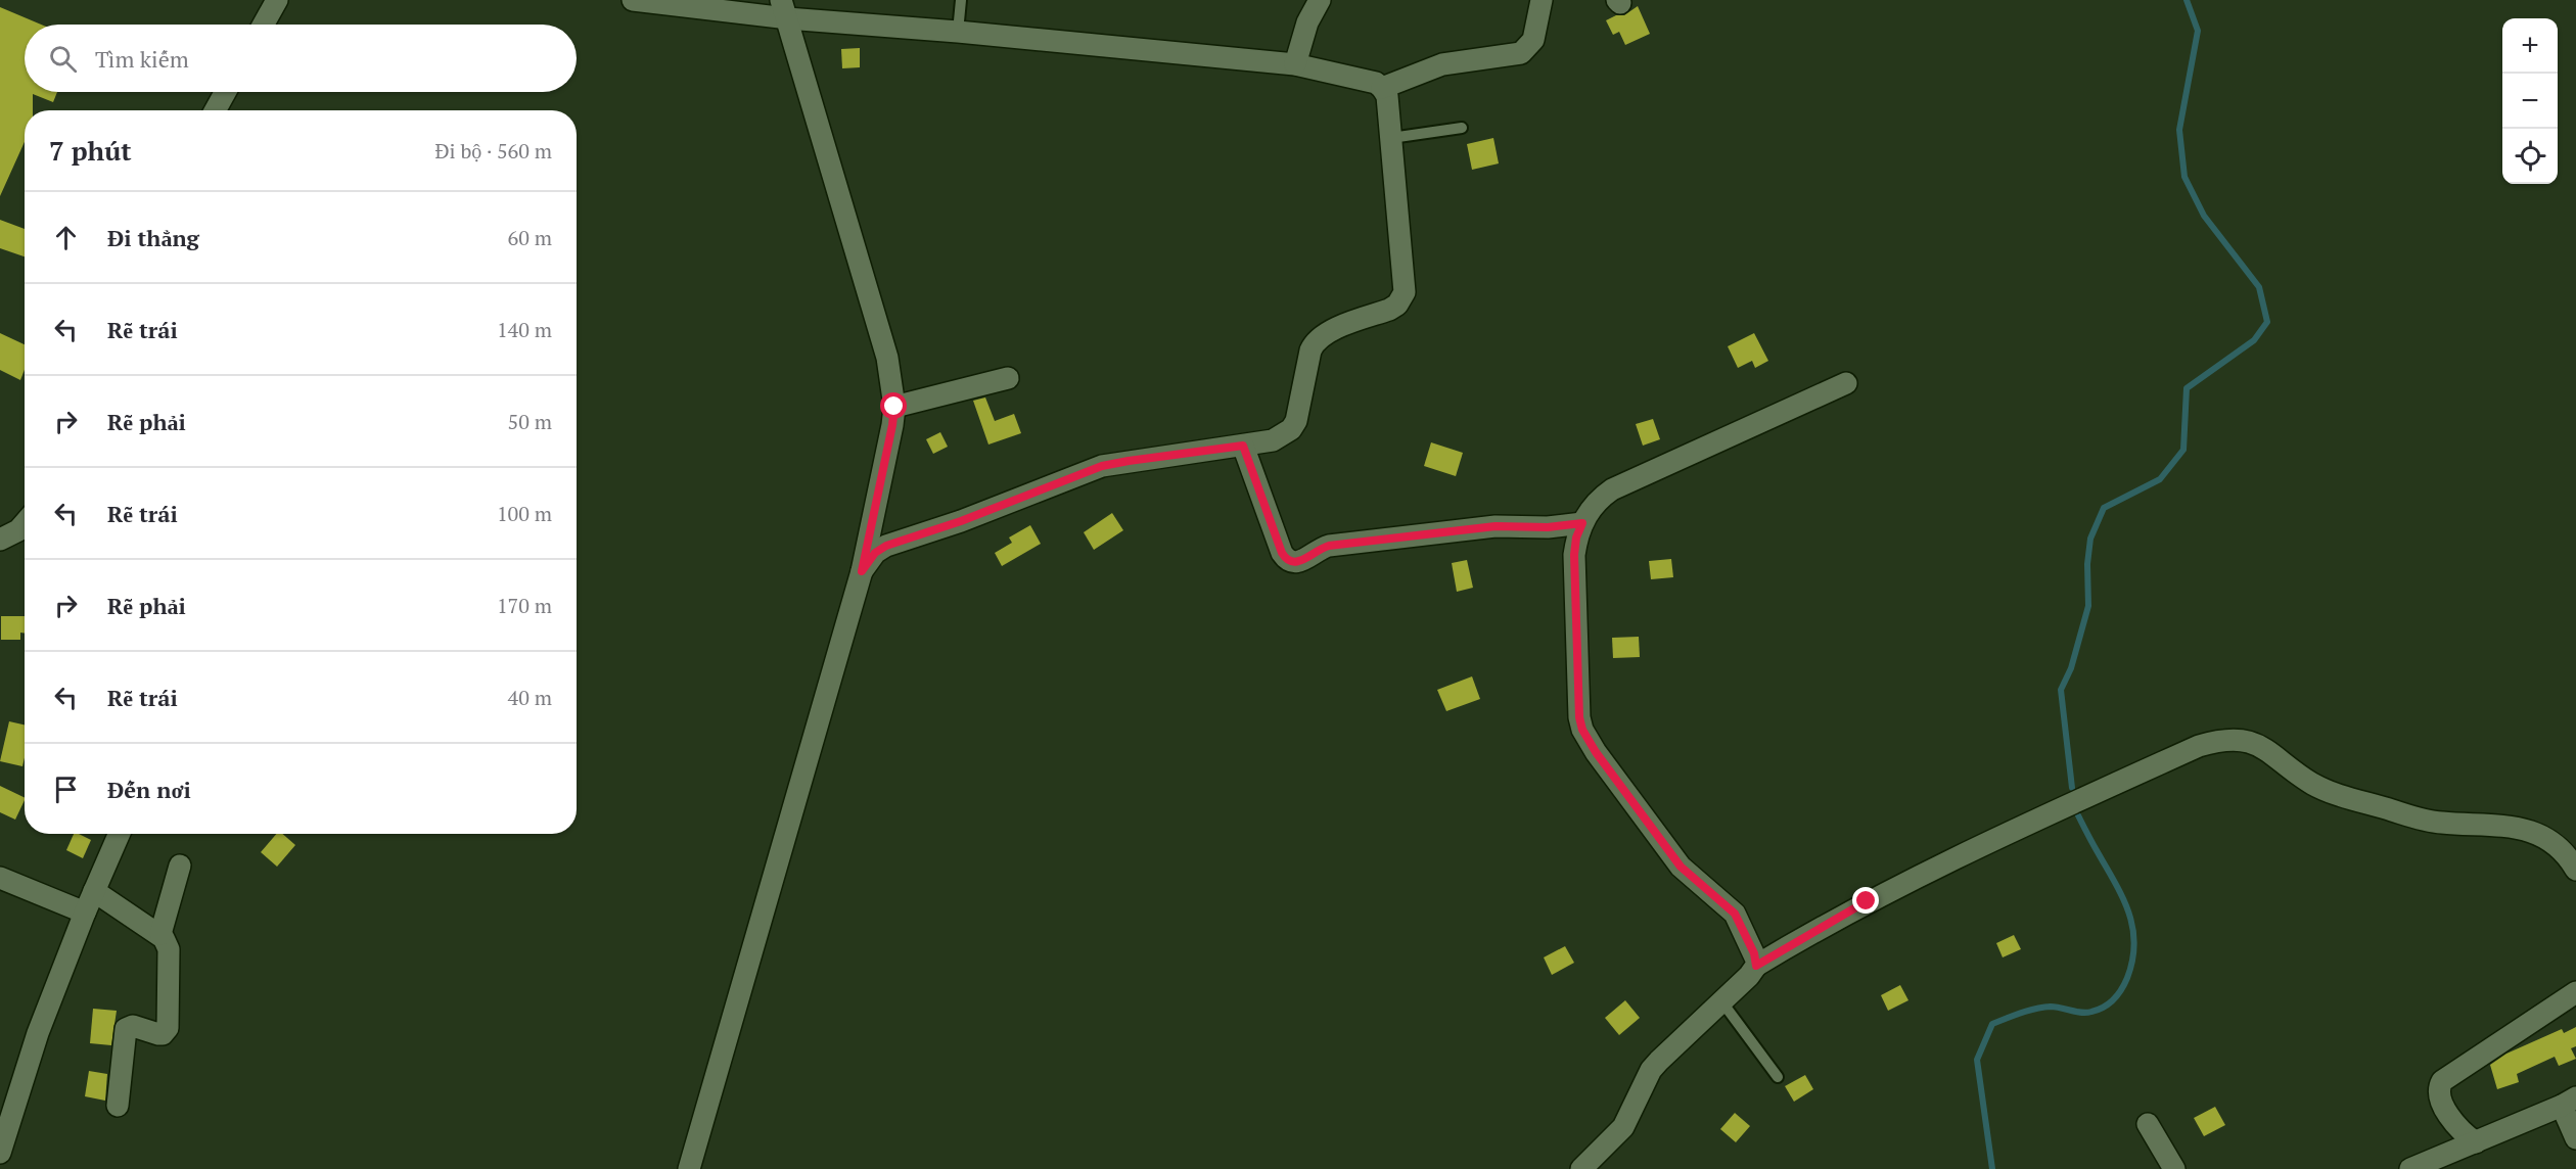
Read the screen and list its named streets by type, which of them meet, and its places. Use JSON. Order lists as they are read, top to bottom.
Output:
{
  "page": {
    "map_buttons": ["+", "−"],
    "search": "Tìm kiếm",
    "heading": ["7 phút", "Đi bộ · 560 m"],
    "list": [
      ["Đi thẳng", "60 m"],
      ["Rẽ trái", "140 m"],
      ["Rẽ phải", "50 m"],
      ["Rẽ trái", "100 m"],
      ["Rẽ phải", "170 m"],
      ["Rẽ trái", "40 m"],
      "Đến nơi"
    ]
  }
}
